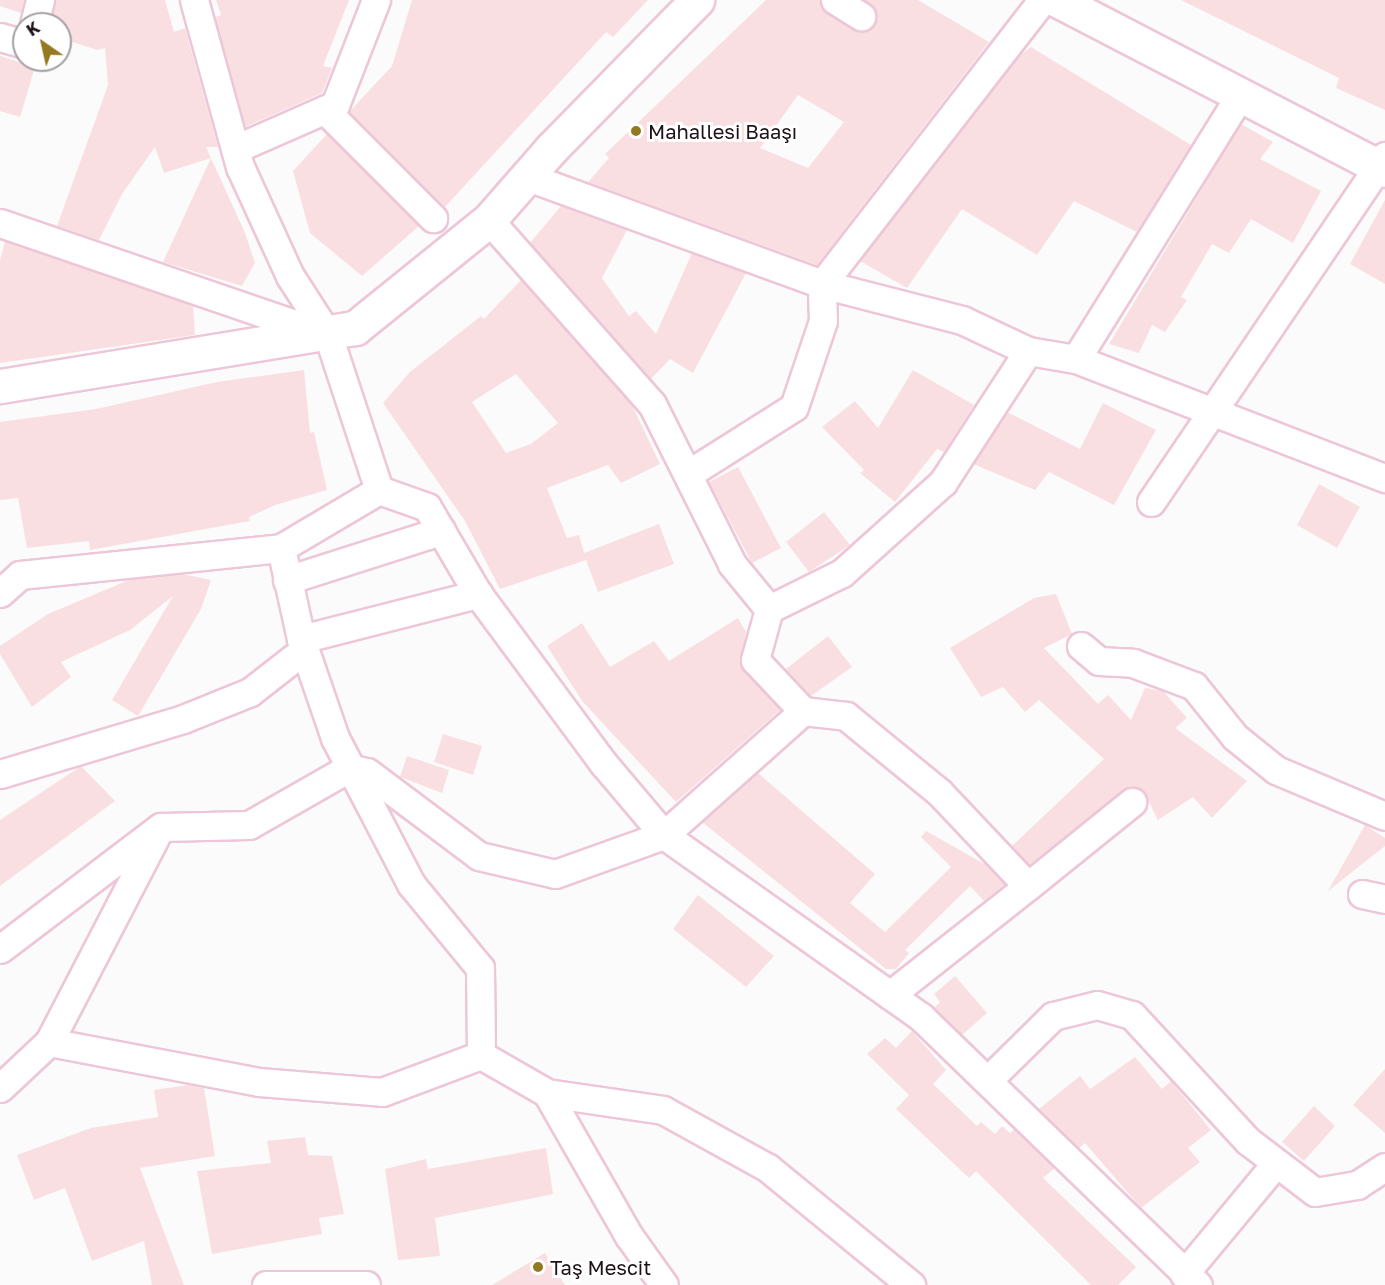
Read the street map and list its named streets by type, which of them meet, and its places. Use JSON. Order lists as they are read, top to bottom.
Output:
{
  "places": ["Mahallesi Baaşı", "Taş Mescit"],
  "north": "top left"
}
